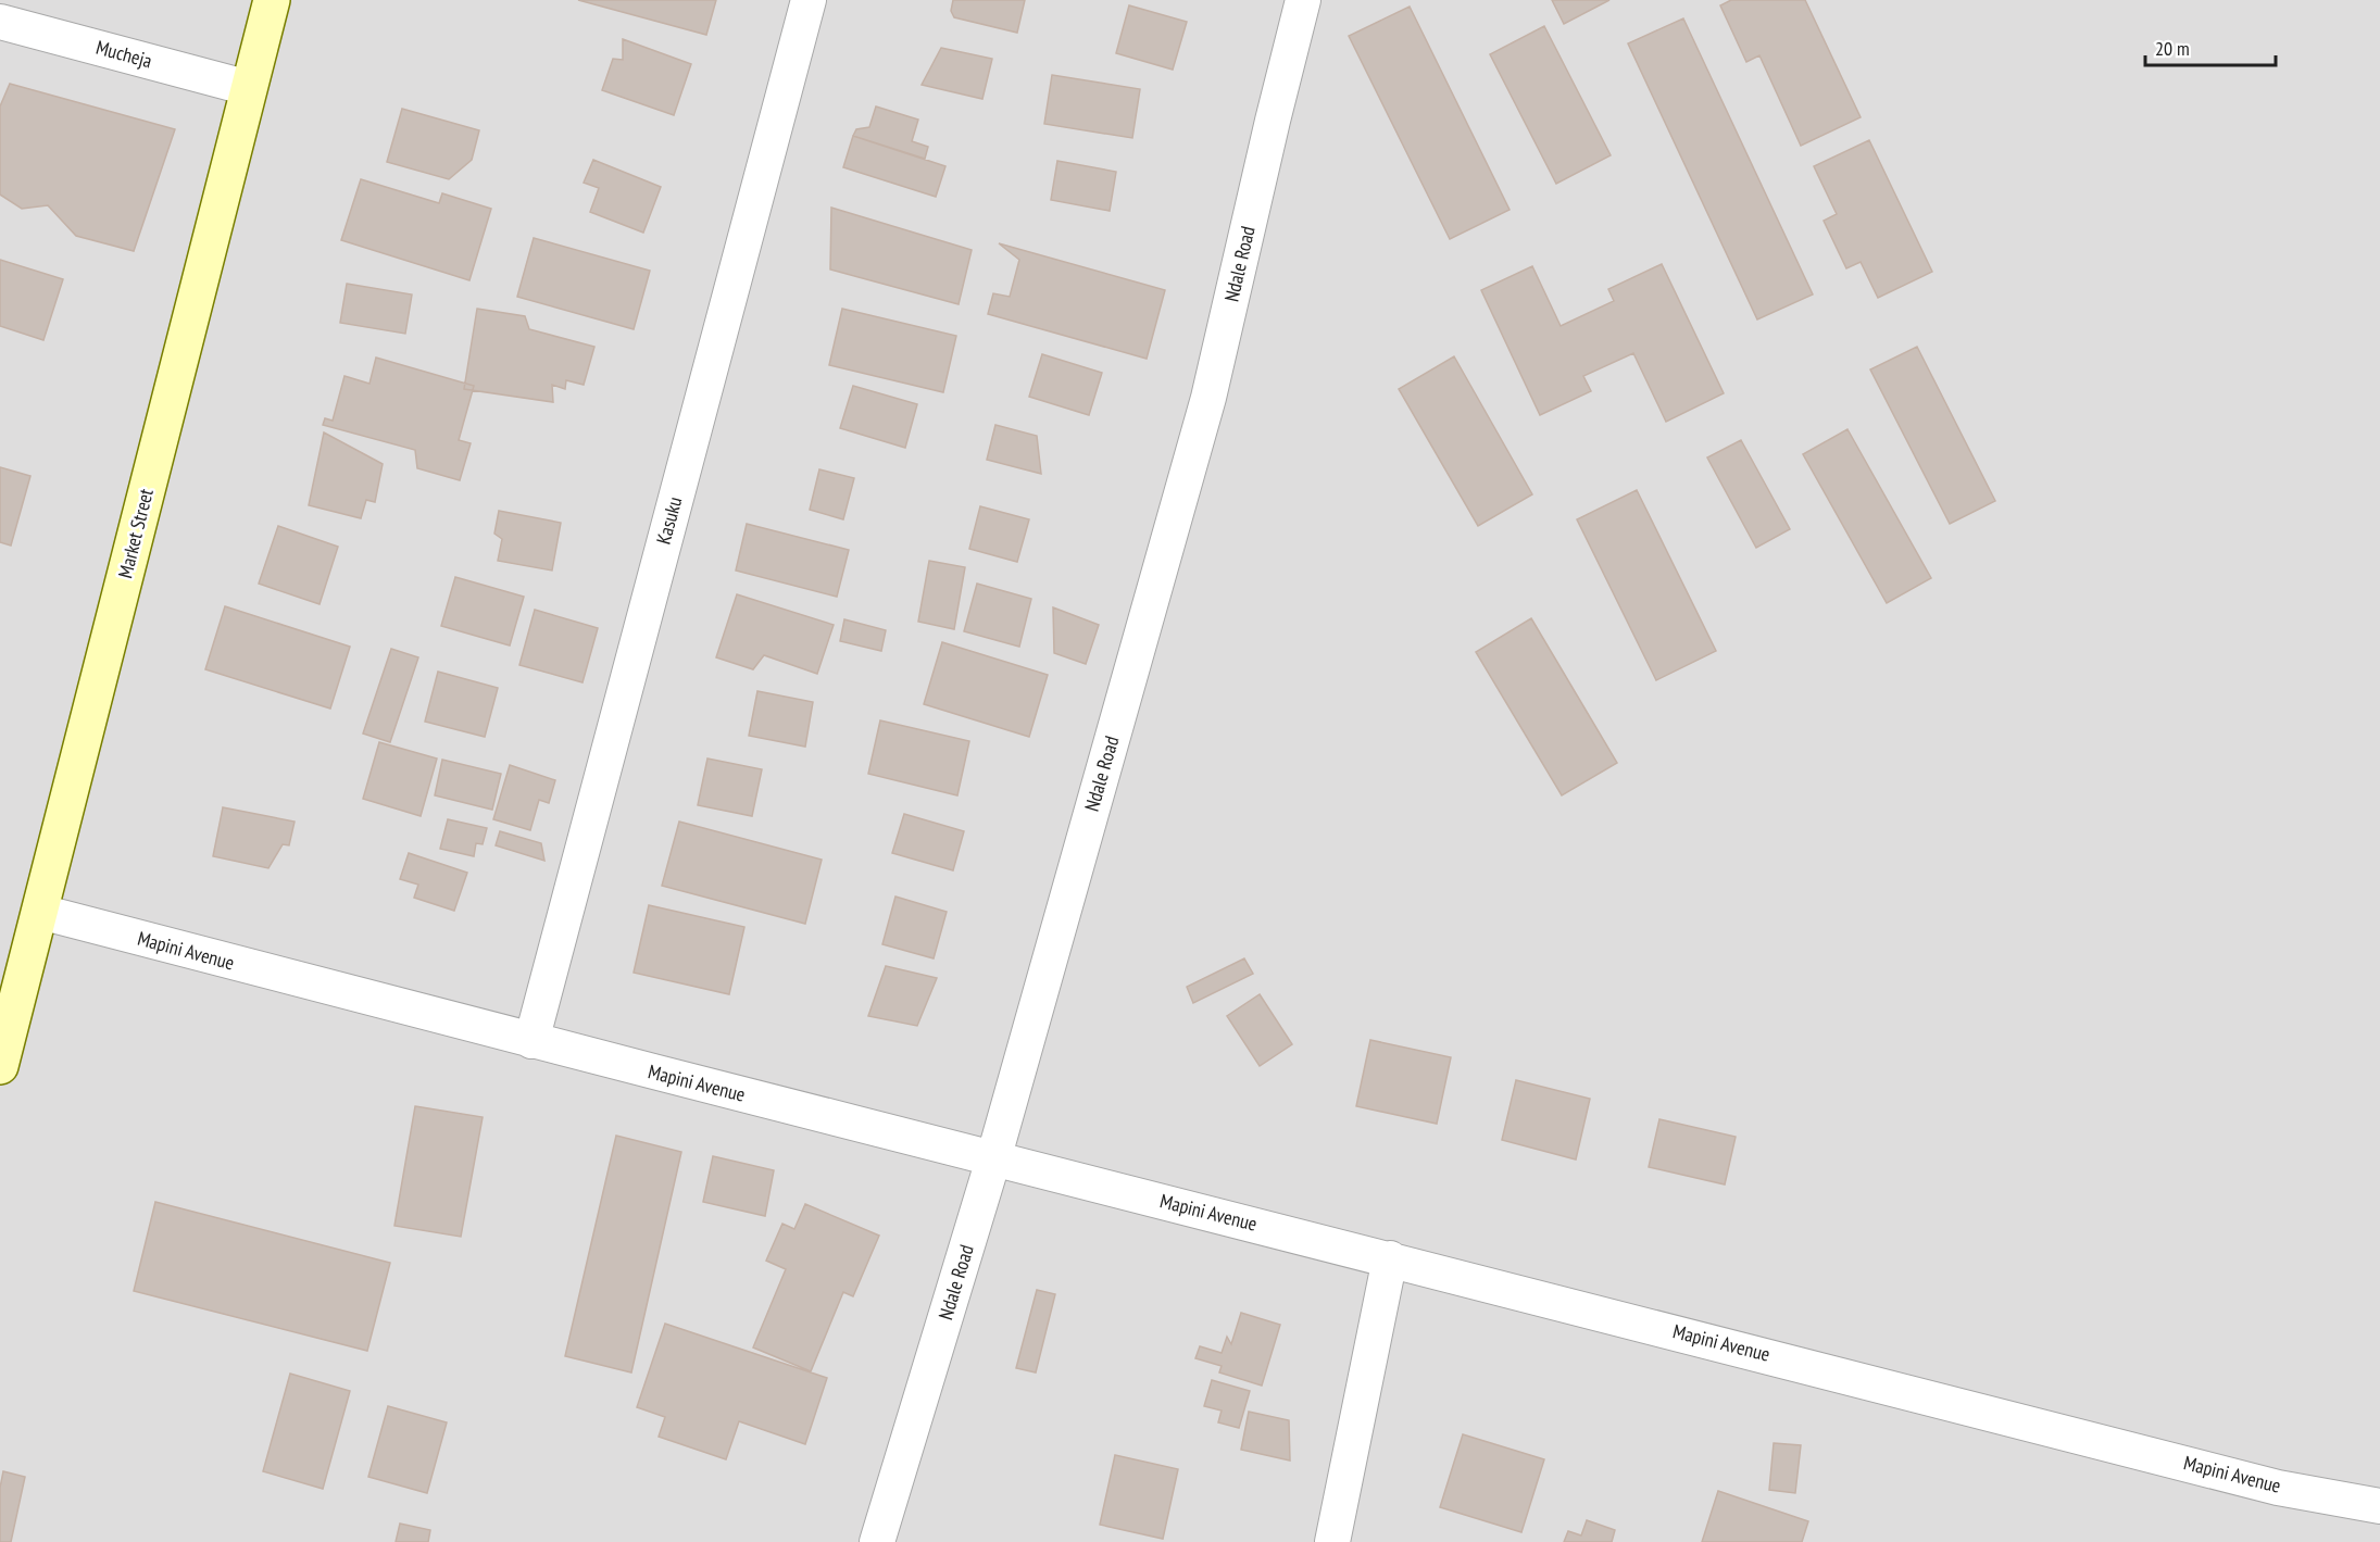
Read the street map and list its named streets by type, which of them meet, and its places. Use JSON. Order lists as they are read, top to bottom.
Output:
{
  "streets": {
    "street": [
      "Mucheja",
      "Ndale Road",
      "Kasuku",
      "Market Street",
      "Mapini Avenue"
    ]
  },
  "crossings": [
    ["Mucheja", "Market Street"],
    ["Ndale Road", "Mapini Avenue"],
    ["Kasuku", "Mapini Avenue"],
    ["Market Street", "Mapini Avenue"]
  ],
  "scale_bar": "20 m"
}
